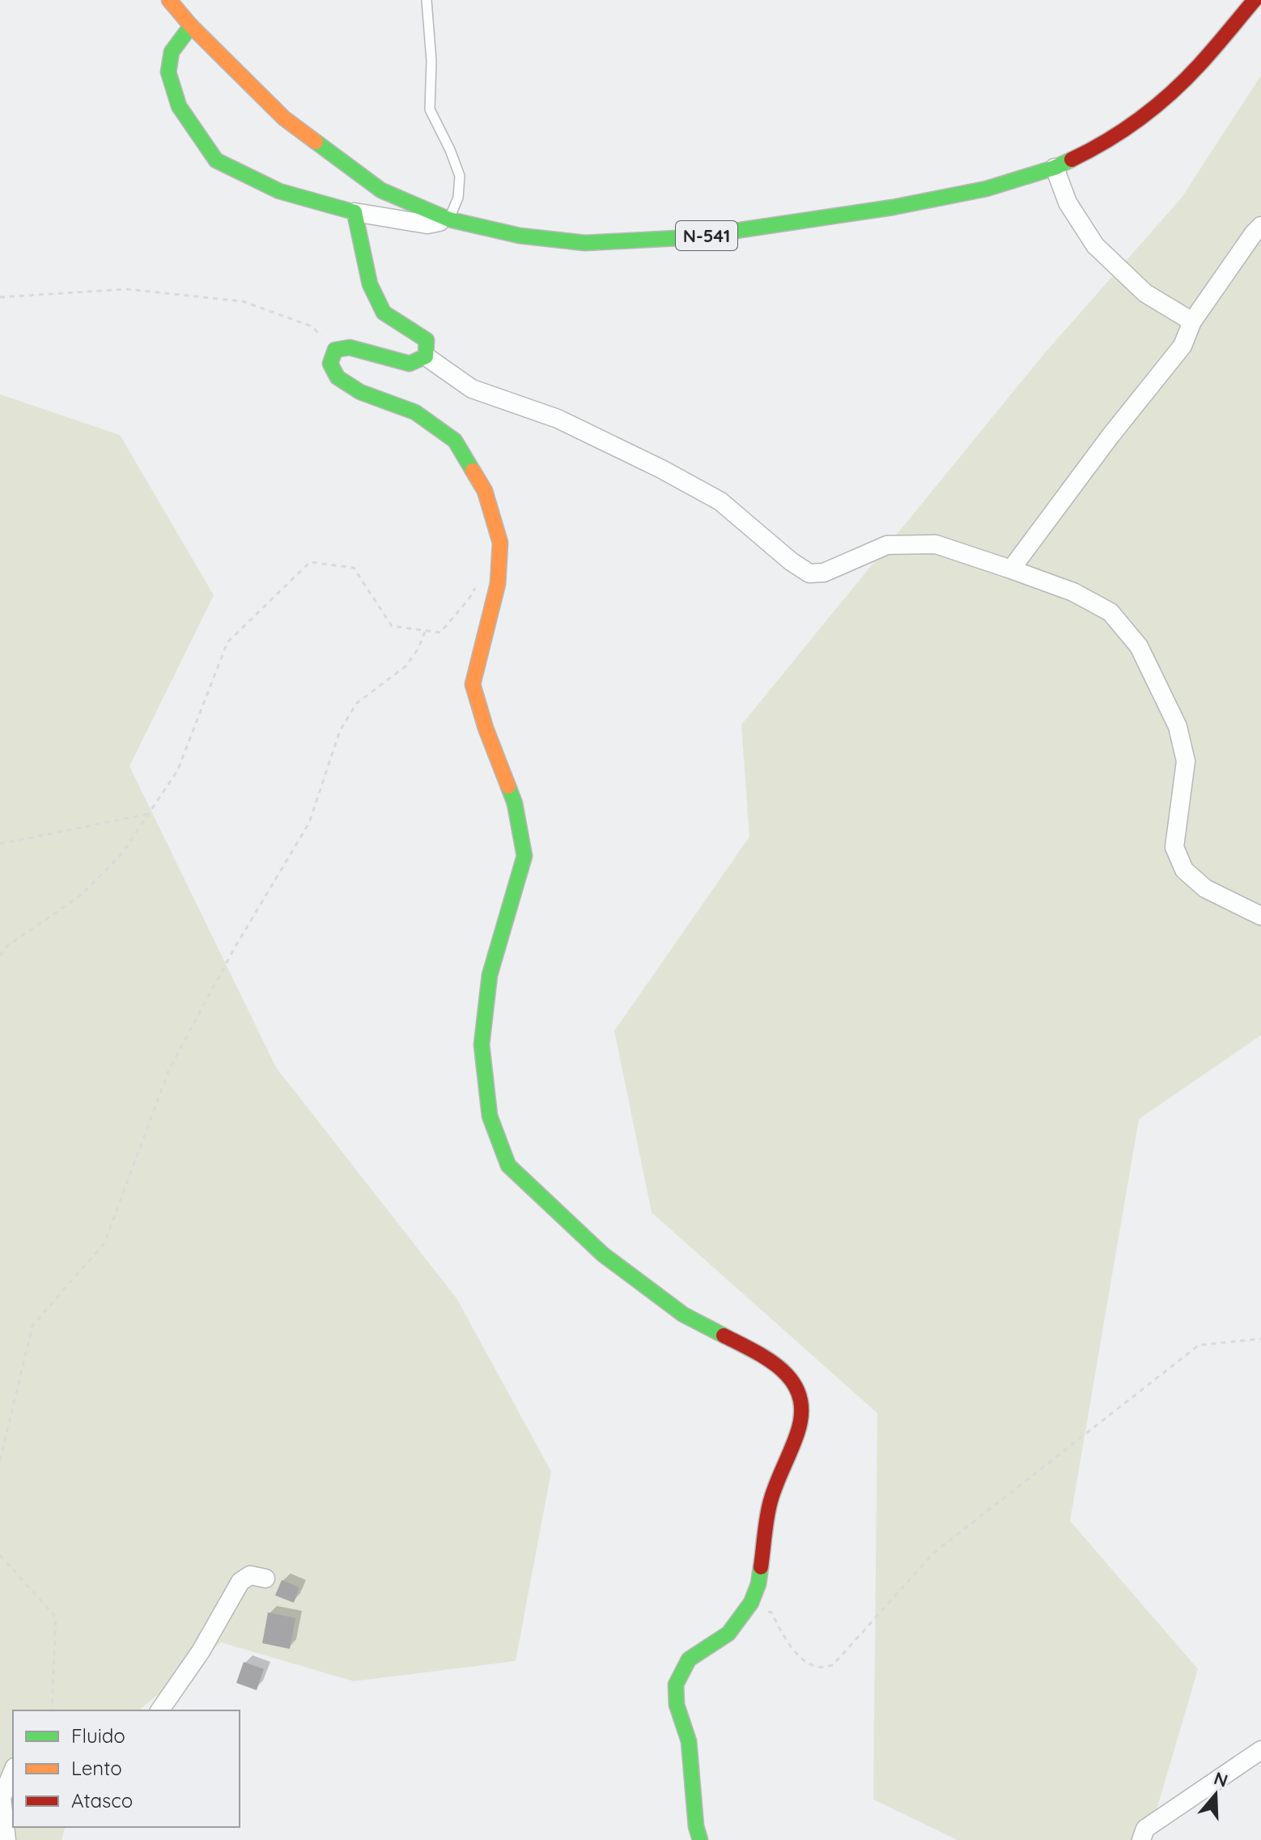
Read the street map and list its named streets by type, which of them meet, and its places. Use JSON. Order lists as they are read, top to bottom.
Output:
{
  "streets": {
    "main road": ["N-541"]
  },
  "legend": ["Fluido", "Lento", "Atasco"],
  "north": "top"
}
